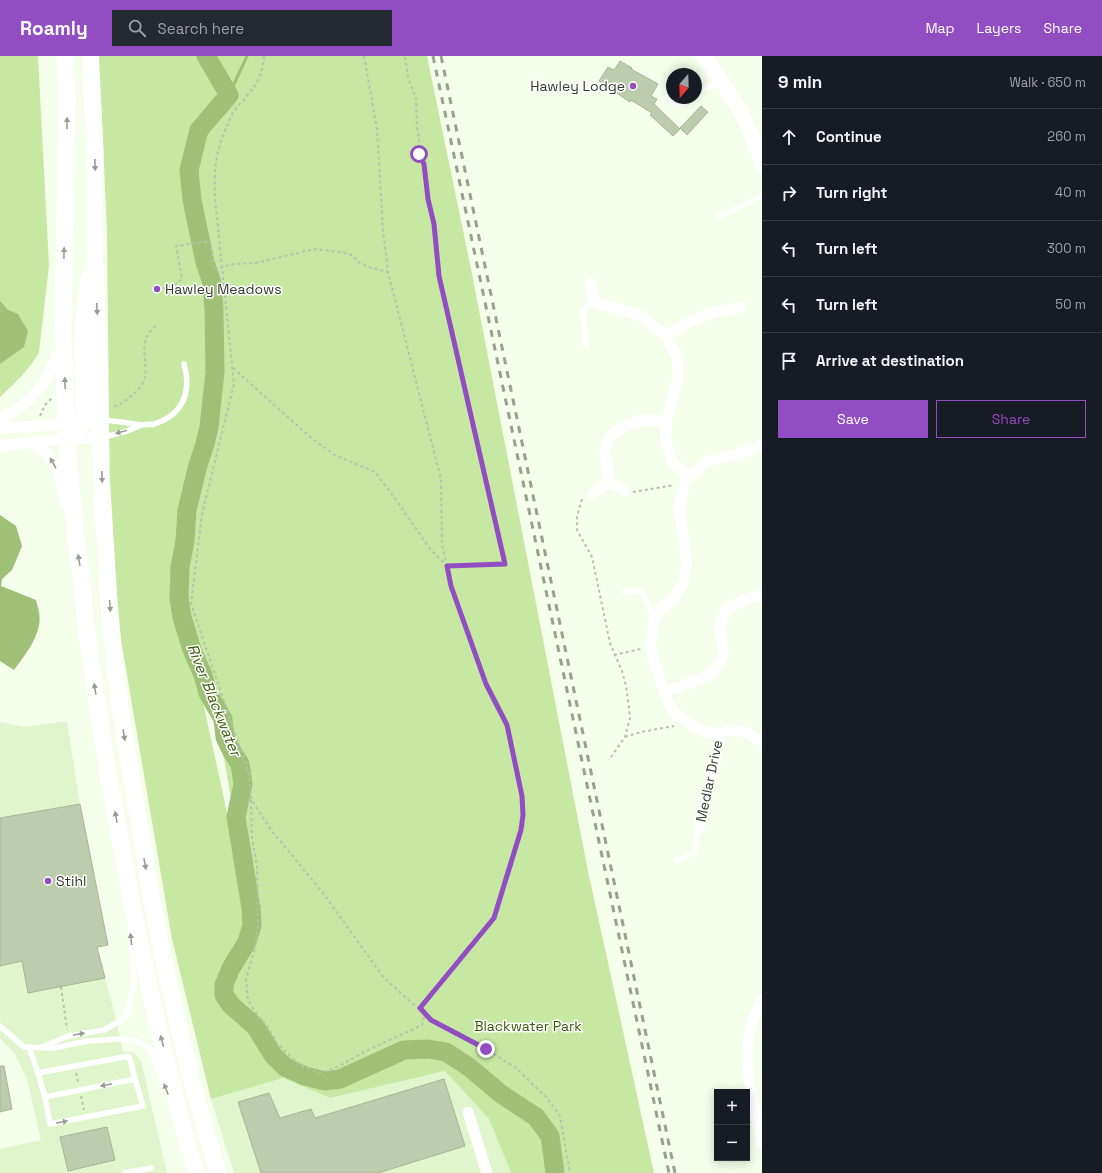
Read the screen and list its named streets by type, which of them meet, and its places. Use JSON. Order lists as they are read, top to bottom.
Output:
{
  "streets": {
    "street": ["Medlar Drive"]
  },
  "water": ["River Blackwater"],
  "parks": ["Blackwater Park"],
  "places": ["Hawley Lodge", "Hawley Meadows", "Stihl"],
  "north": "bottom",
  "page": {
    "header": "Roamly",
    "search": "Search here",
    "nav": ["Map", "Layers", "Share"],
    "heading": ["9 min", "Walk · 650 m"],
    "list": [
      ["Continue", "260 m"],
      ["Turn right", "40 m"],
      ["Turn left", "300 m"],
      ["Turn left", "50 m"],
      "Arrive at destination"
    ],
    "buttons": ["Save", "Share"],
    "map_buttons": ["+", "−"]
  }
}
